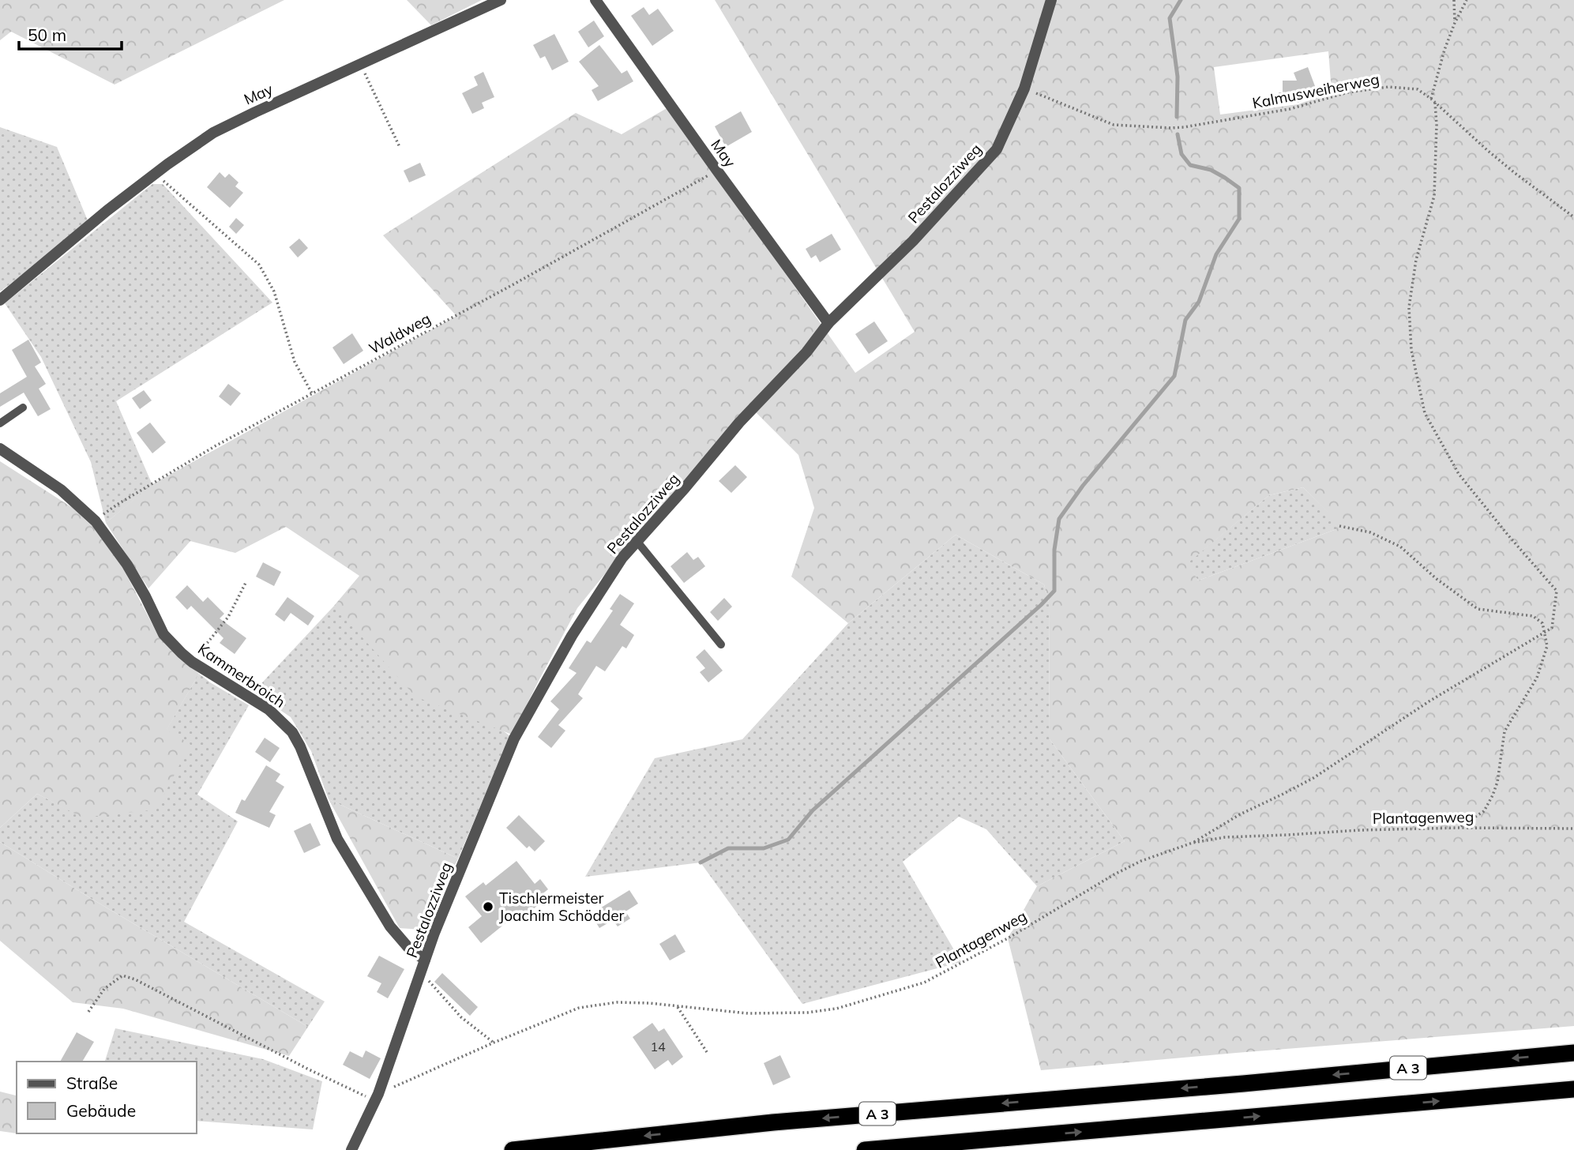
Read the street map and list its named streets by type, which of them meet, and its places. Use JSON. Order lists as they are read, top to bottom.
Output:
{
  "streets": {
    "highway": ["A 3"],
    "street": ["May", "Pestalozziweg", "Kammerbroich"],
    "path": ["Kalmusweiherweg", "Waldweg", "Plantagenweg"]
  },
  "crossings": [
    ["Kalmusweiherweg", "Pestalozziweg"],
    ["May", "Pestalozziweg"],
    ["May", "Waldweg"],
    ["Pestalozziweg", "Kammerbroich"],
    ["Pestalozziweg", "Plantagenweg"],
    ["Waldweg", "Kammerbroich"]
  ],
  "places": ["Tischlermeister Joachim Schödder"],
  "house_numbers": ["14"],
  "legend": ["Straße", "Gebäude"],
  "scale_bar": "50 m"
}
